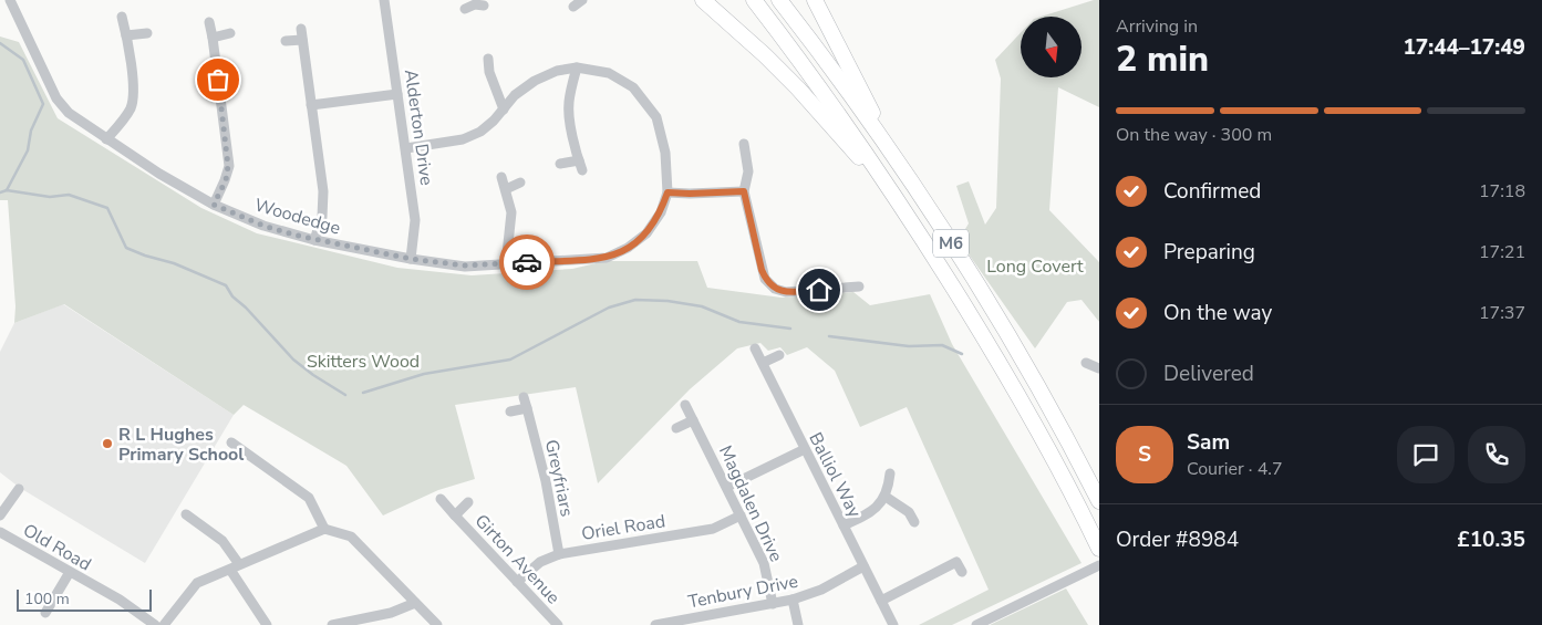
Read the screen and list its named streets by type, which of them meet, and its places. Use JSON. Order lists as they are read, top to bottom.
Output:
{
  "streets": {
    "highway": ["M6"],
    "street": [
      "Alderton Drive",
      "Woodedge",
      "Balliol Way",
      "Greyfriars",
      "Magdalen Drive",
      "Oriel Road",
      "Old Road",
      "Girton Avenue",
      "Tenbury Drive"
    ]
  },
  "crossings": [
    ["Alderton Drive", "Woodedge"],
    ["Balliol Way", "Tenbury Drive"],
    ["Greyfriars", "Oriel Road"],
    ["Magdalen Drive", "Oriel Road"],
    ["Magdalen Drive", "Tenbury Drive"],
    ["Oriel Road", "Girton Avenue"]
  ],
  "parks": ["Long Covert", "Skitters Wood"],
  "places": ["R L Hughes Primary School"],
  "scale_bar": "100 m",
  "north": "bottom",
  "page": {
    "heading": ["2 min", "Arriving in", "17:44–17:49"],
    "panel": [
      "Sam",
      "Courier · 4.7",
      "Order #8984",
      "£10.35"
    ],
    "bar": "On the way · 300 m",
    "list": [
      ["Confirmed", "17:18"],
      ["Preparing", "17:21"],
      ["On the way", "17:37"],
      "Delivered"
    ],
    "round": "S",
    "scale": "100 m"
  }
}
